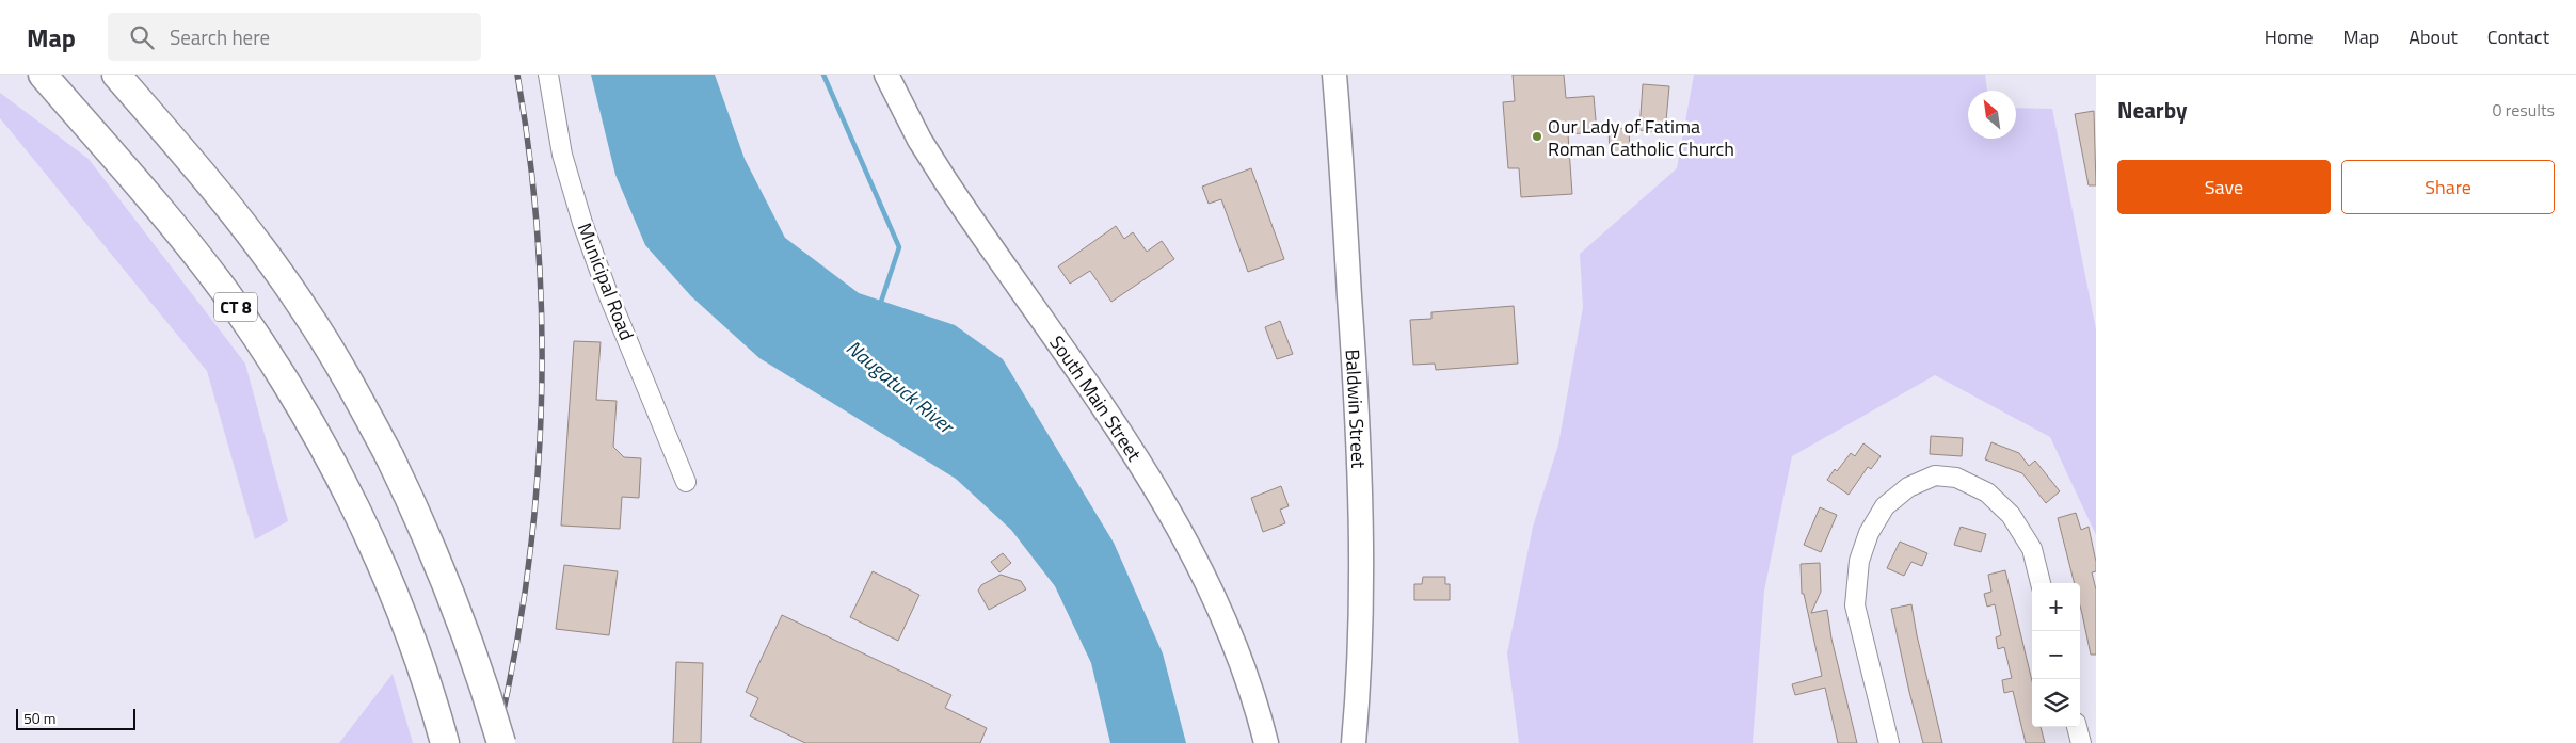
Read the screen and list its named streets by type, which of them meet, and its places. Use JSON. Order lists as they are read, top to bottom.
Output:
{
  "streets": {
    "highway": ["CT 8"],
    "main road": ["South Main Street", "Baldwin Street"],
    "street": ["Municipal Road"]
  },
  "water": ["Naugatuck River"],
  "places": ["Our Lady of Fatima Roman Catholic Church"],
  "scale_bar": "50 m",
  "north": "top left",
  "page": {
    "header": "Map",
    "search": "Search here",
    "nav": [
      "Home",
      "Map",
      "About",
      "Contact"
    ],
    "heading": ["Nearby", "0 results"],
    "buttons": ["Save", "Share"],
    "map_buttons": ["+", "−"],
    "scale": "50 m"
  }
}
